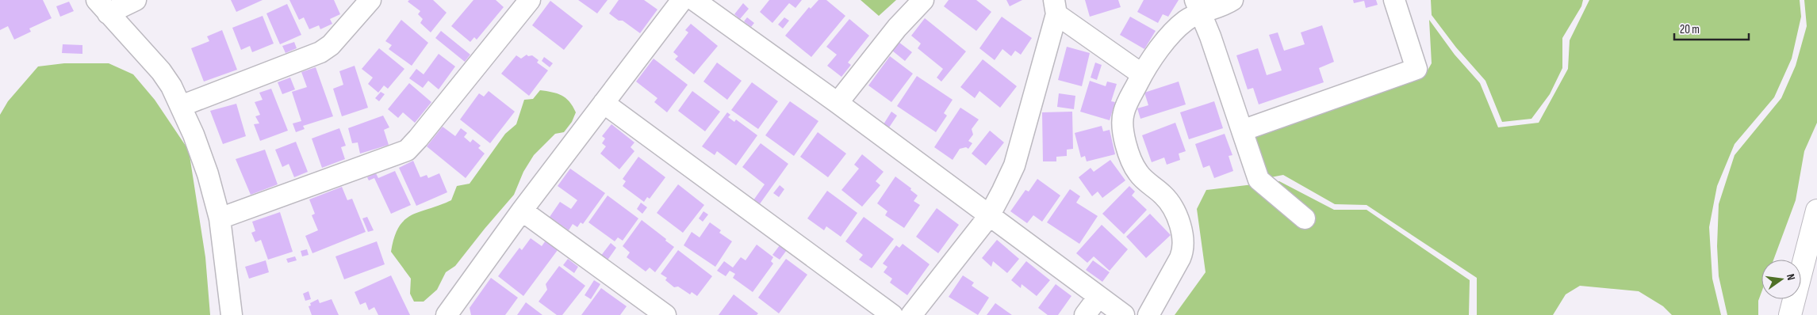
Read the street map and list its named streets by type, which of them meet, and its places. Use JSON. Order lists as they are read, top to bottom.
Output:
{
  "scale_bar": "20 m",
  "north": "right"
}
